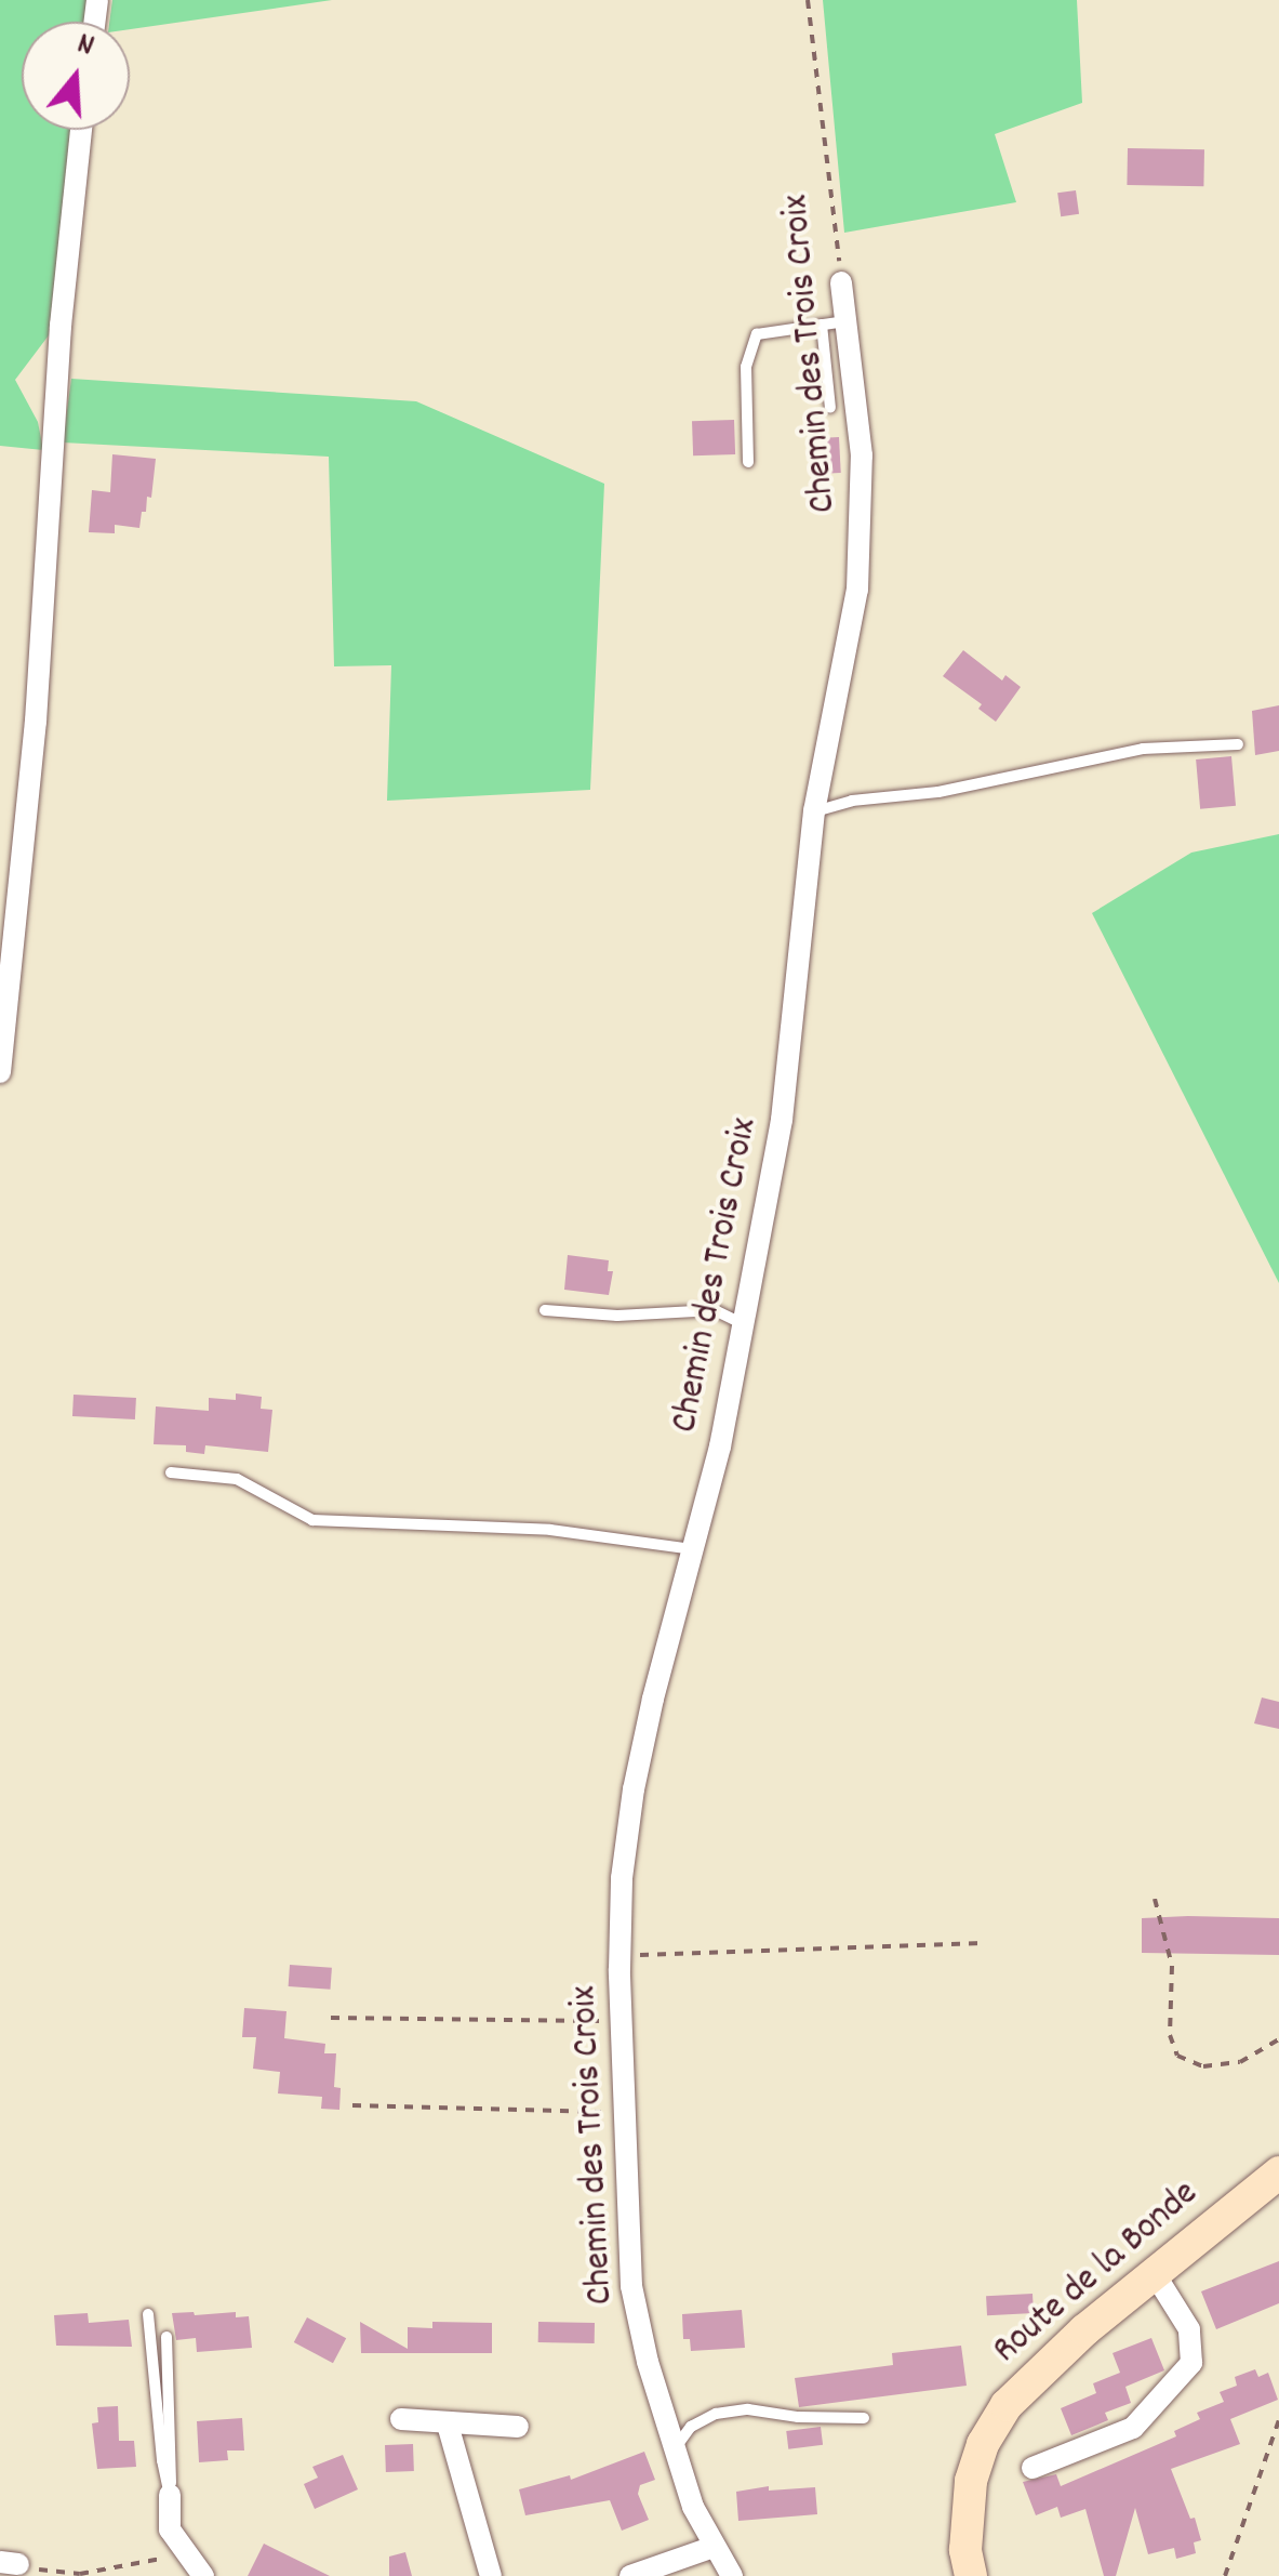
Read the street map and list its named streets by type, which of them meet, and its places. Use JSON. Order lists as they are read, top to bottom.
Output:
{
  "streets": {
    "main road": ["Route de la Bonde"],
    "street": ["Chemin des Trois Croix"]
  },
  "north": "top"
}
